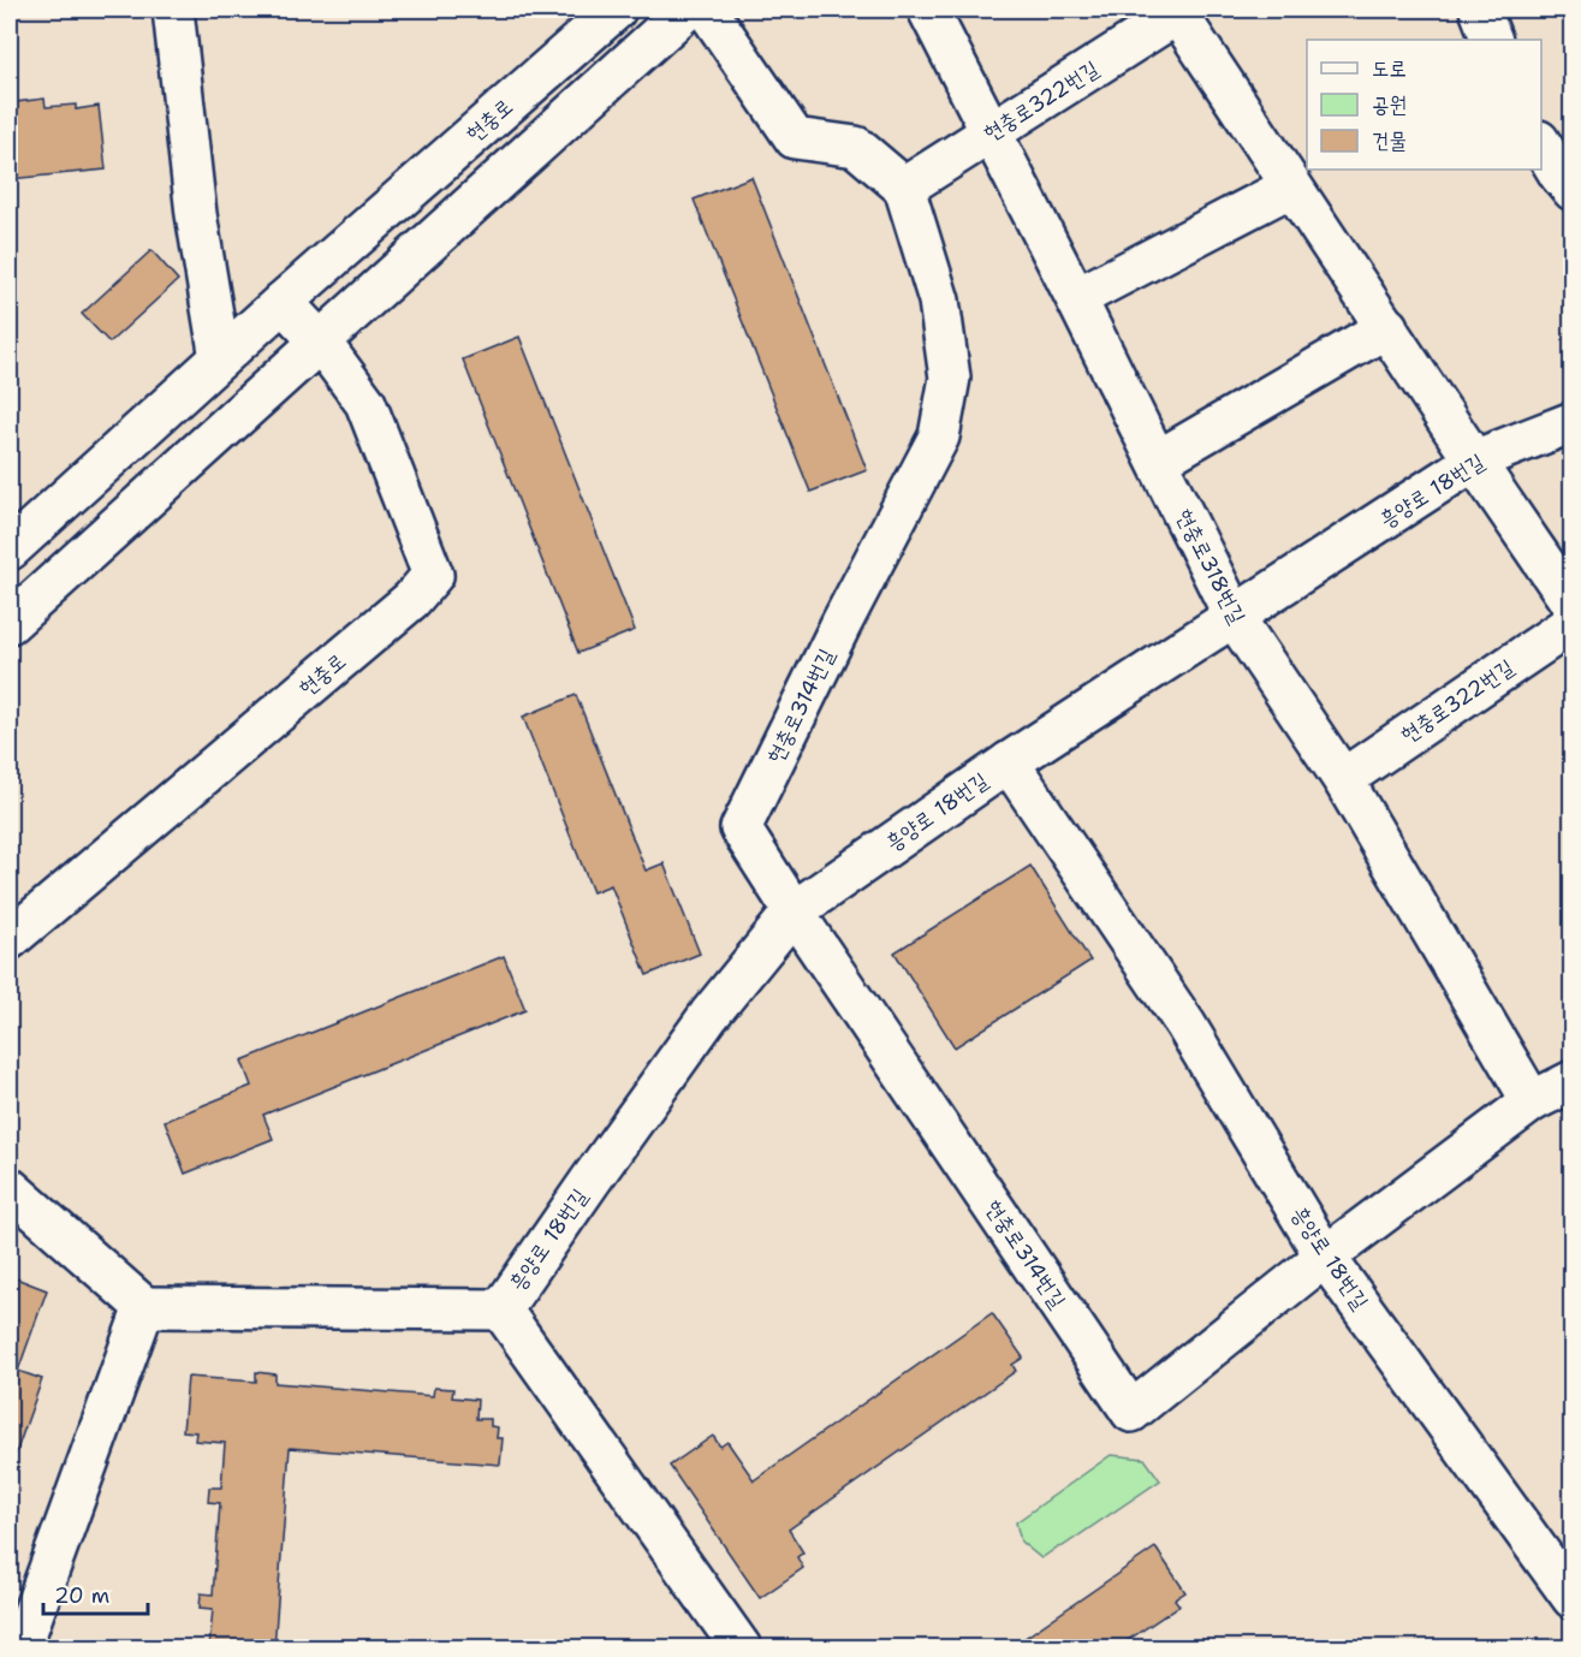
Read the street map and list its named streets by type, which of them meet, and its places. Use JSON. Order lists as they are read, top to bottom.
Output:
{
  "streets": {
    "street": [
      "현충로322번길",
      "현충로",
      "흥양로 18번길",
      "현충로318번길",
      "현충로314번길"
    ]
  },
  "crossings": [
    ["현충로322번길", "흥양로 18번길"],
    ["현충로322번길", "현충로318번길"],
    ["현충로322번길", "현충로314번길"],
    ["흥양로 18번길", "현충로318번길"],
    ["흥양로 18번길", "현충로314번길"]
  ],
  "legend": ["도로", "공원", "건물"],
  "scale_bar": "20 m"
}
